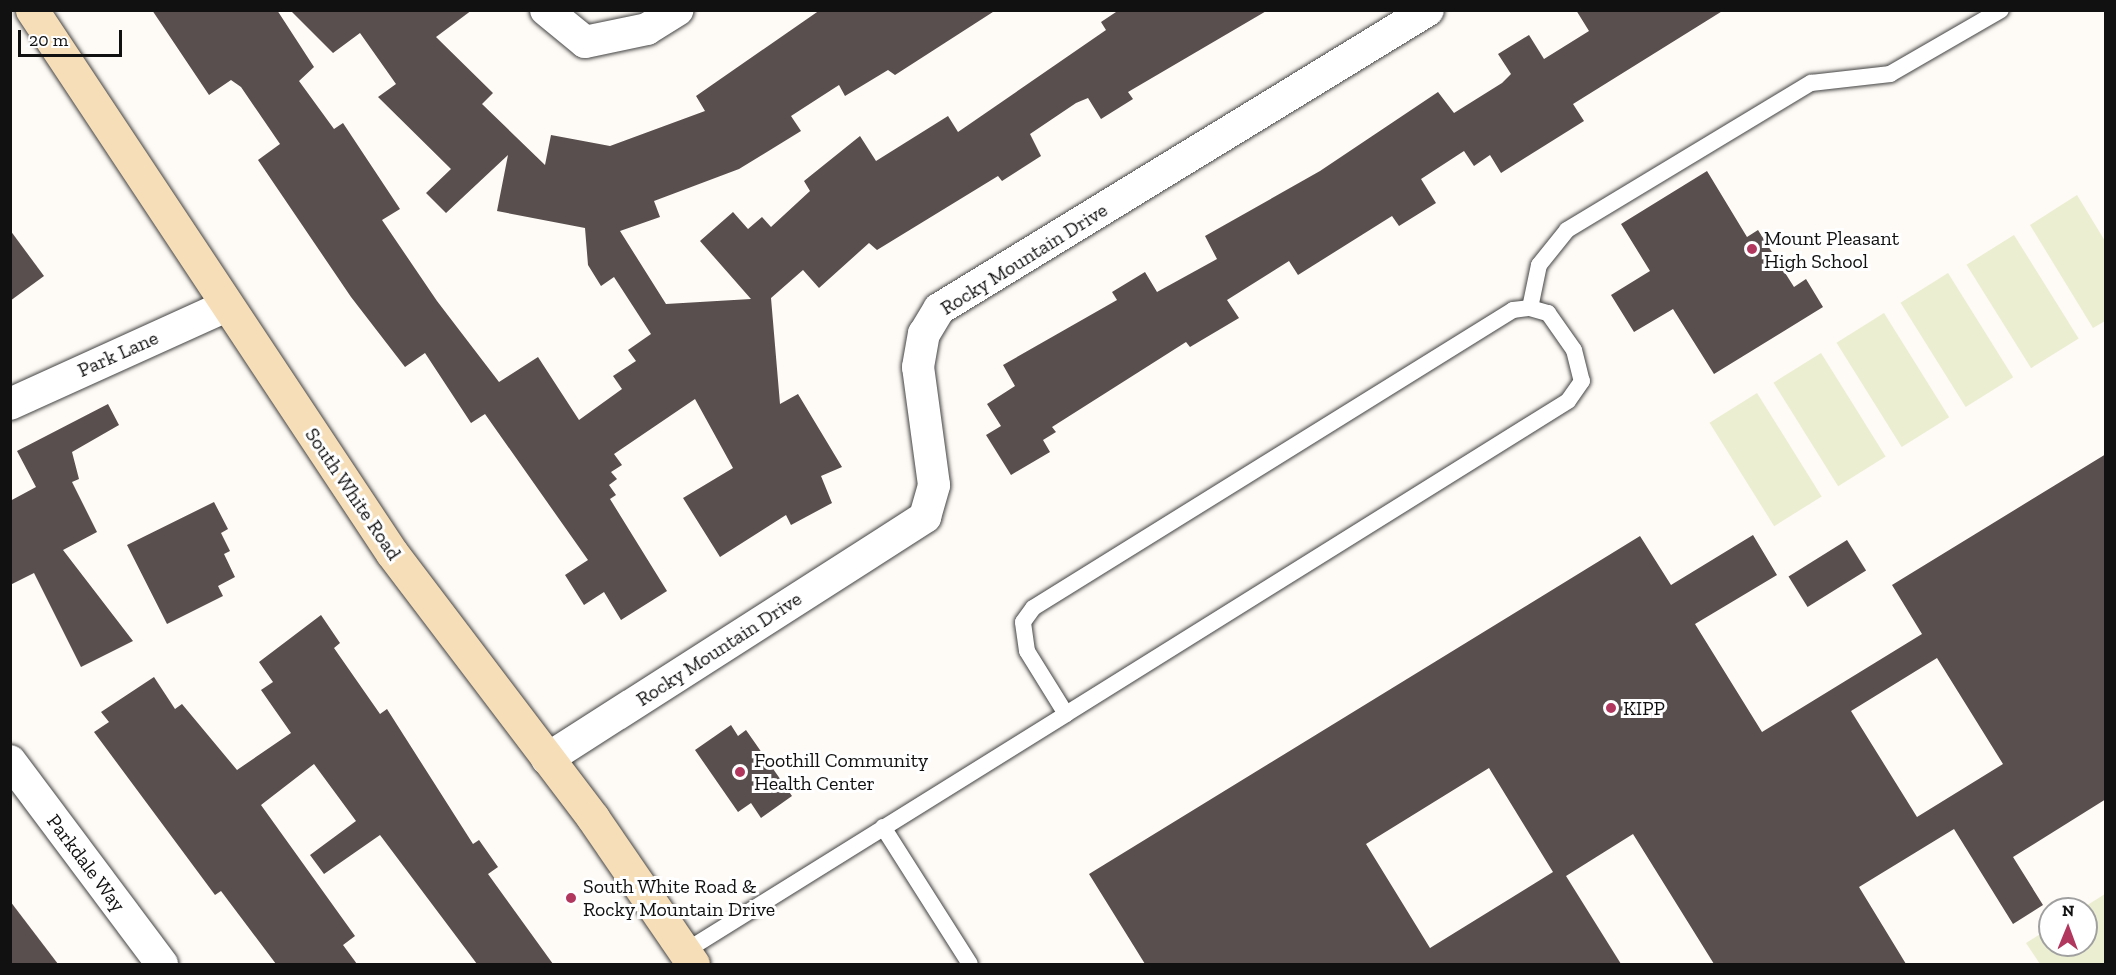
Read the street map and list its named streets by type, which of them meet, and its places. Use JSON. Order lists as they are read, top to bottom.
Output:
{
  "streets": {
    "main road": ["South White Road"],
    "street": ["Rocky Mountain Drive", "Park Lane", "Parkdale Way"]
  },
  "crossings": [
    ["Rocky Mountain Drive", "South White Road"],
    ["Park Lane", "South White Road"]
  ],
  "places": [
    "Mount Pleasant High School",
    "KIPP",
    "Foothill Community Health Center",
    "South White Road & Rocky Mountain Drive"
  ],
  "scale_bar": "20 m",
  "north": "top"
}
